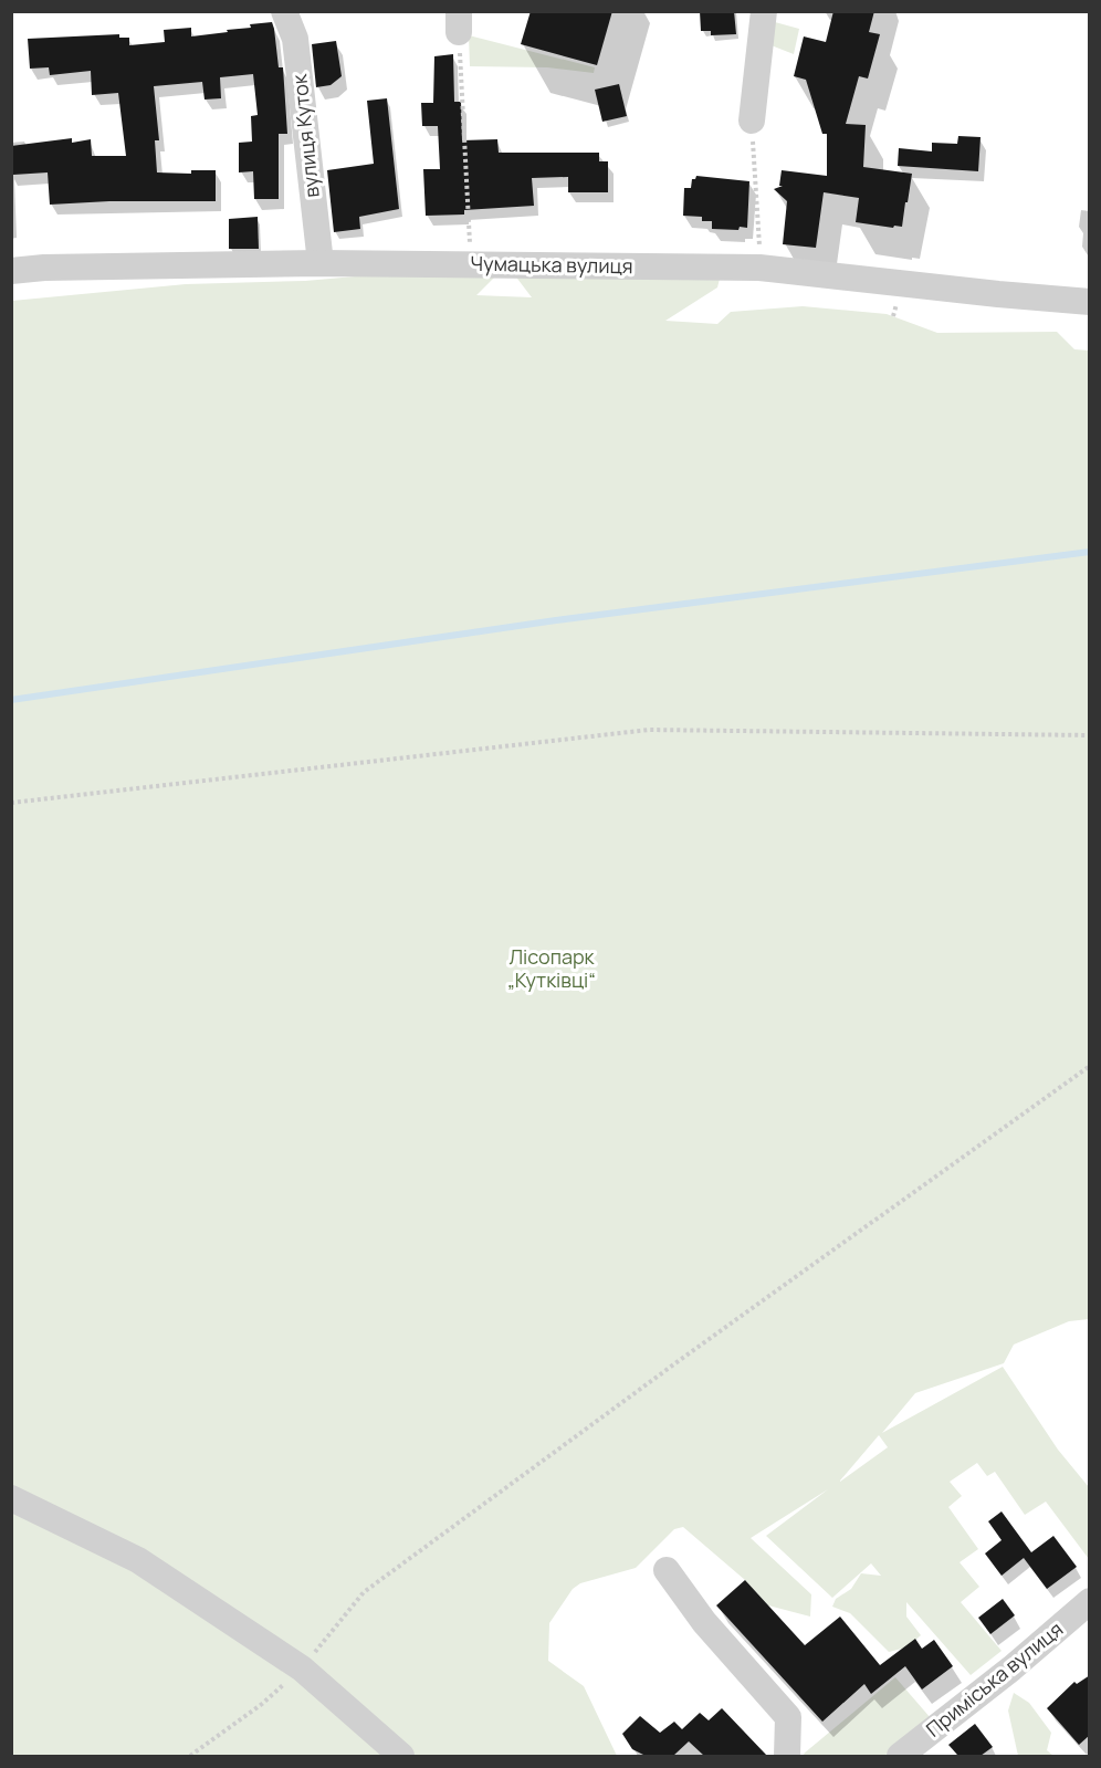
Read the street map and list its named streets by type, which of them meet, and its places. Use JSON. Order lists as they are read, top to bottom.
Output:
{
  "streets": {
    "street": ["вулиця Куток", "Чумацька вулиця", "Приміська вулиця"]
  },
  "crossings": [
    ["вулиця Куток", "Чумацька вулиця"]
  ],
  "parks": ["Лісопарк „Кутківці“"]
}
